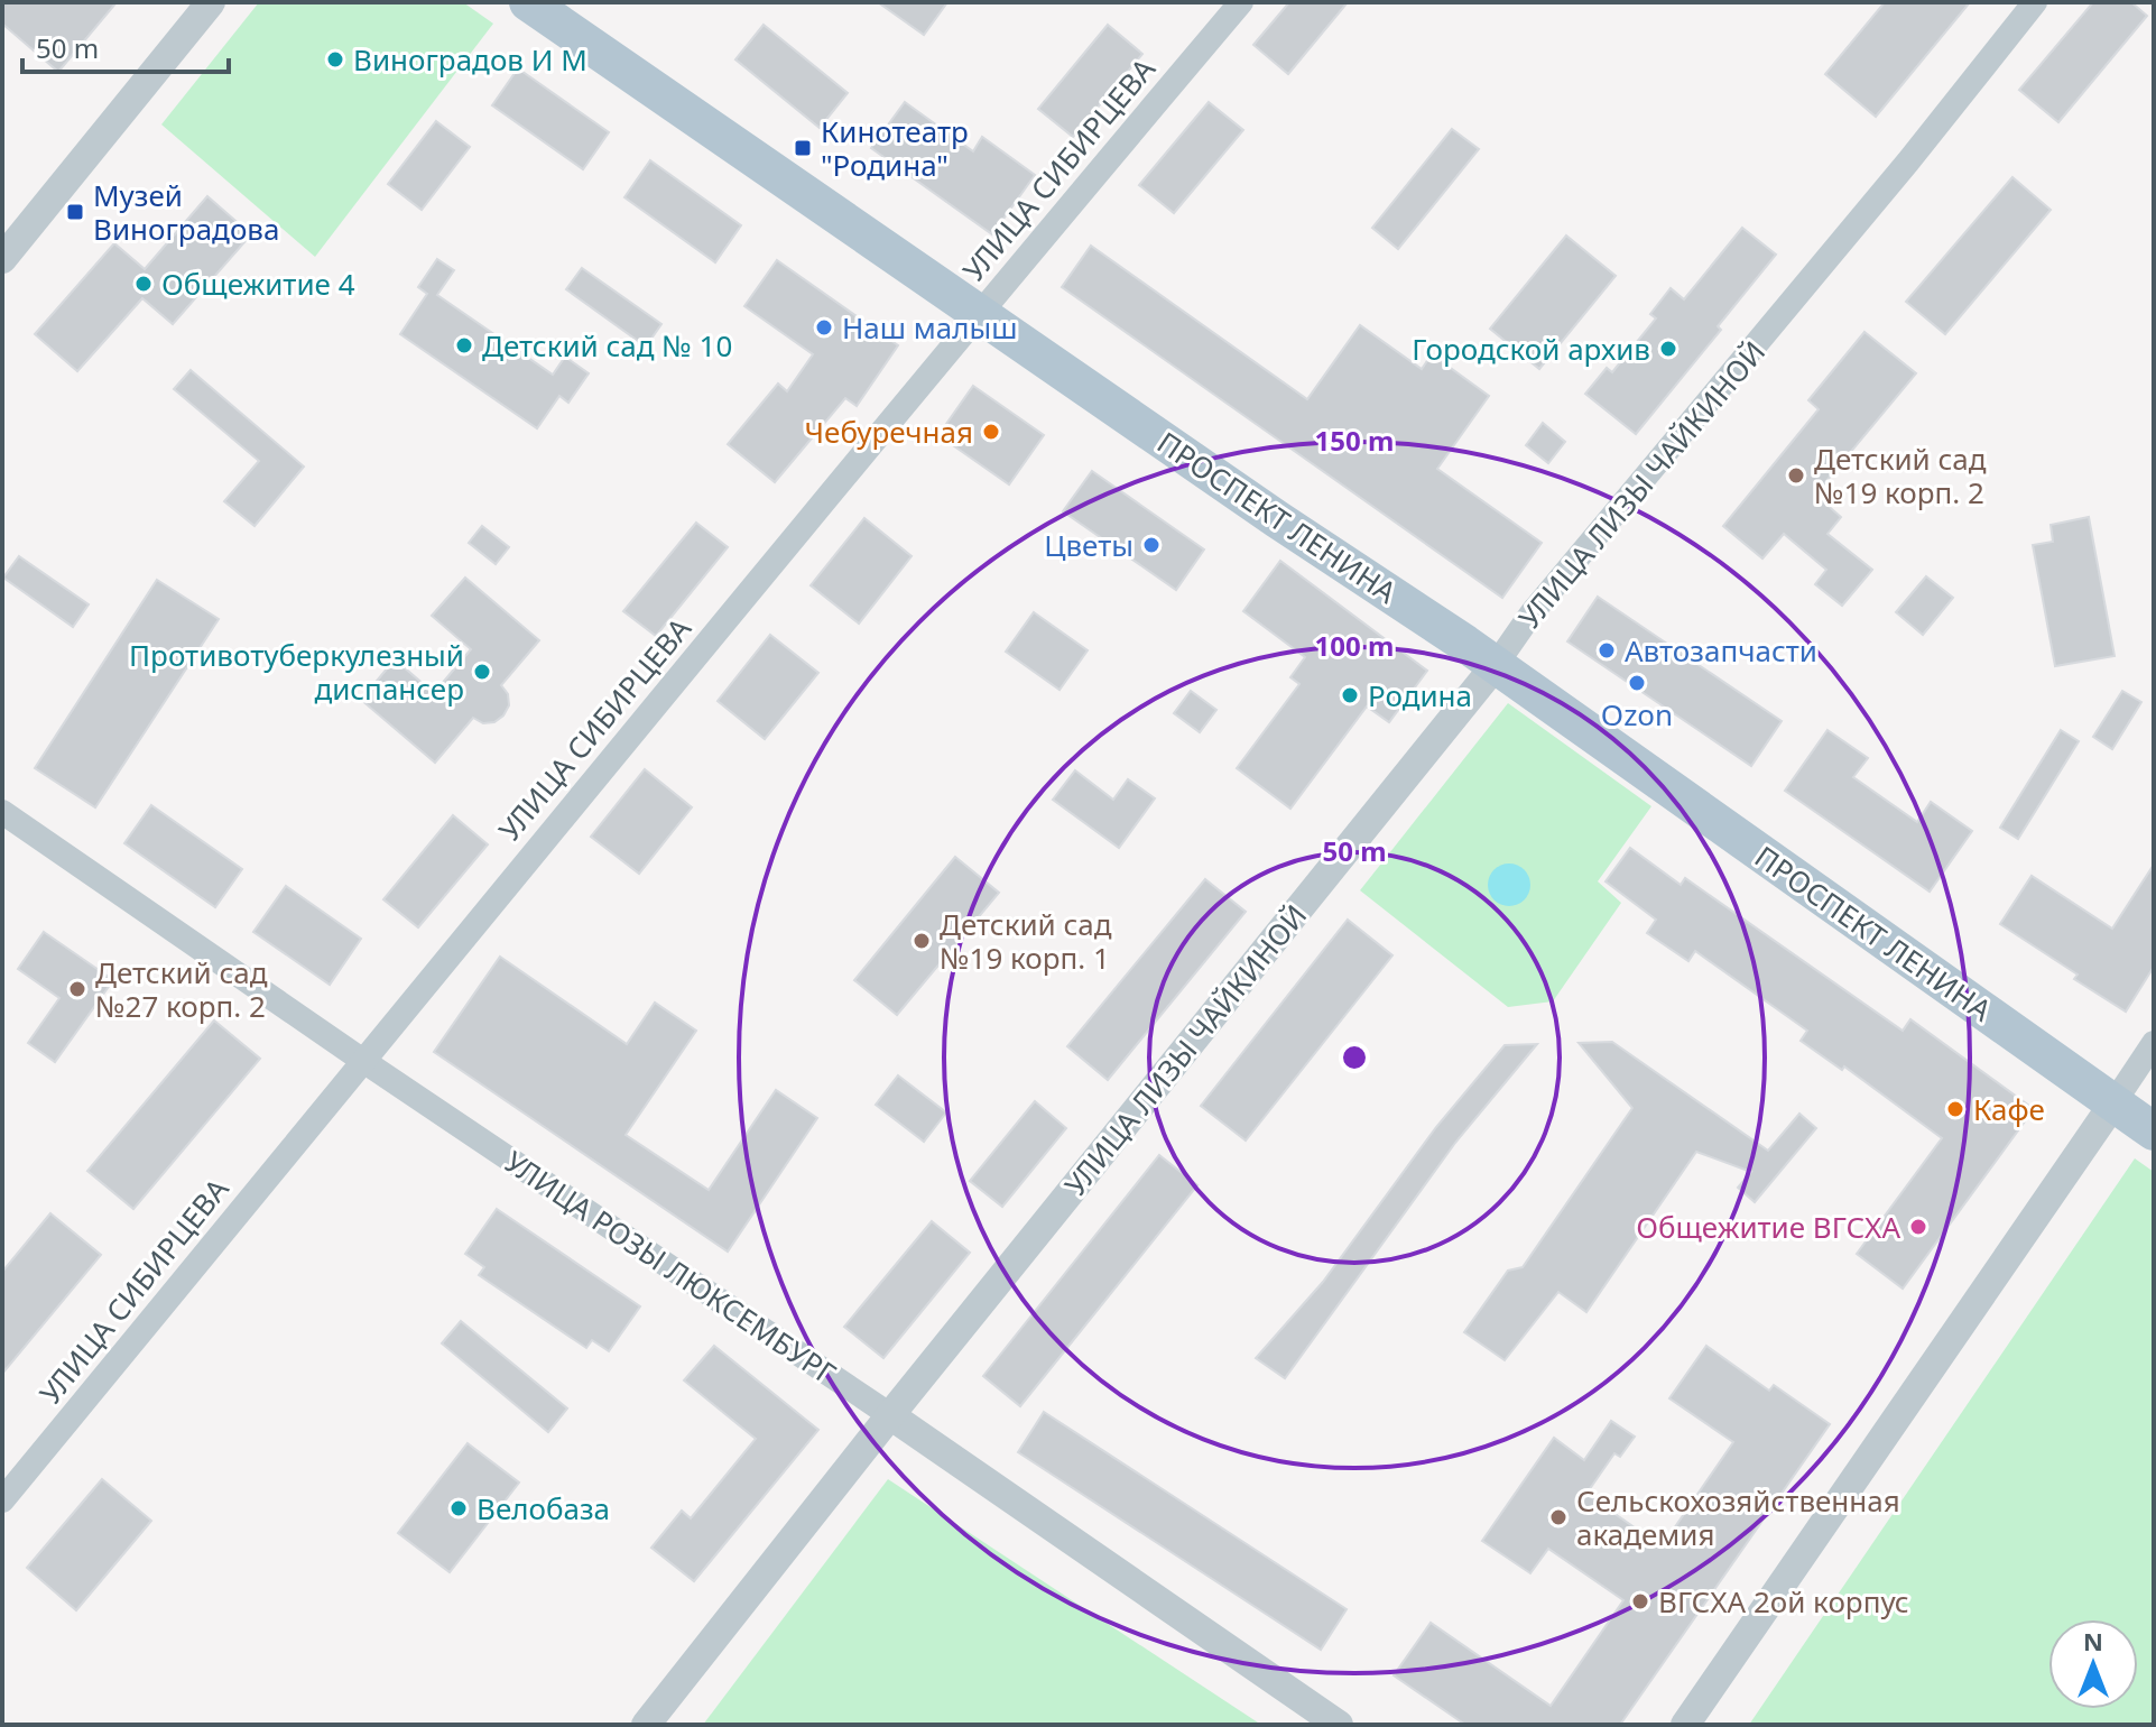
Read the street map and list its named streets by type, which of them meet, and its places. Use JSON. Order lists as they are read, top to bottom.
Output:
{
  "streets": {
    "main road": ["ПРОСПЕКТ ЛЕНИНА"],
    "street": ["УЛИЦА СИБИРЦЕВА", "УЛИЦА ЛИЗЫ ЧАЙКИНОЙ", "УЛИЦА РОЗЫ ЛЮКСЕМБУРГ"]
  },
  "crossings": [
    ["УЛИЦА СИБИРЦЕВА", "ПРОСПЕКТ ЛЕНИНА"],
    ["УЛИЦА СИБИРЦЕВА", "УЛИЦА РОЗЫ ЛЮКСЕМБУРГ"],
    ["УЛИЦА ЛИЗЫ ЧАЙКИНОЙ", "ПРОСПЕКТ ЛЕНИНА"],
    ["УЛИЦА ЛИЗЫ ЧАЙКИНОЙ", "УЛИЦА РОЗЫ ЛЮКСЕМБУРГ"]
  ],
  "places": {
    "other": [
      "Виноградов И М",
      "Общежитие 4",
      "Наш малыш",
      "Детский сад № 10",
      "Городской архив",
      "Чебуречная",
      "Детский сад №19 корп. 2",
      "Цветы",
      "Автозапчасти",
      "Противотуберкулезный диспансер",
      "Ozon",
      "Родина",
      "Детский сад №19 корп. 1",
      "Детский сад №27 корп. 2",
      "Кафе",
      "Общежитие ВГСХА",
      "Велобаза",
      "Сельскохозяйственная академия",
      "ВГСХА 2ой корпус"
    ],
    "transit": ["Кинотеатр \"Родина\"", "Музей Виноградова"]
  },
  "scale_bar": "50 m",
  "north": "top",
  "rings": ["150 m", "100 m", "50 m"]
}
